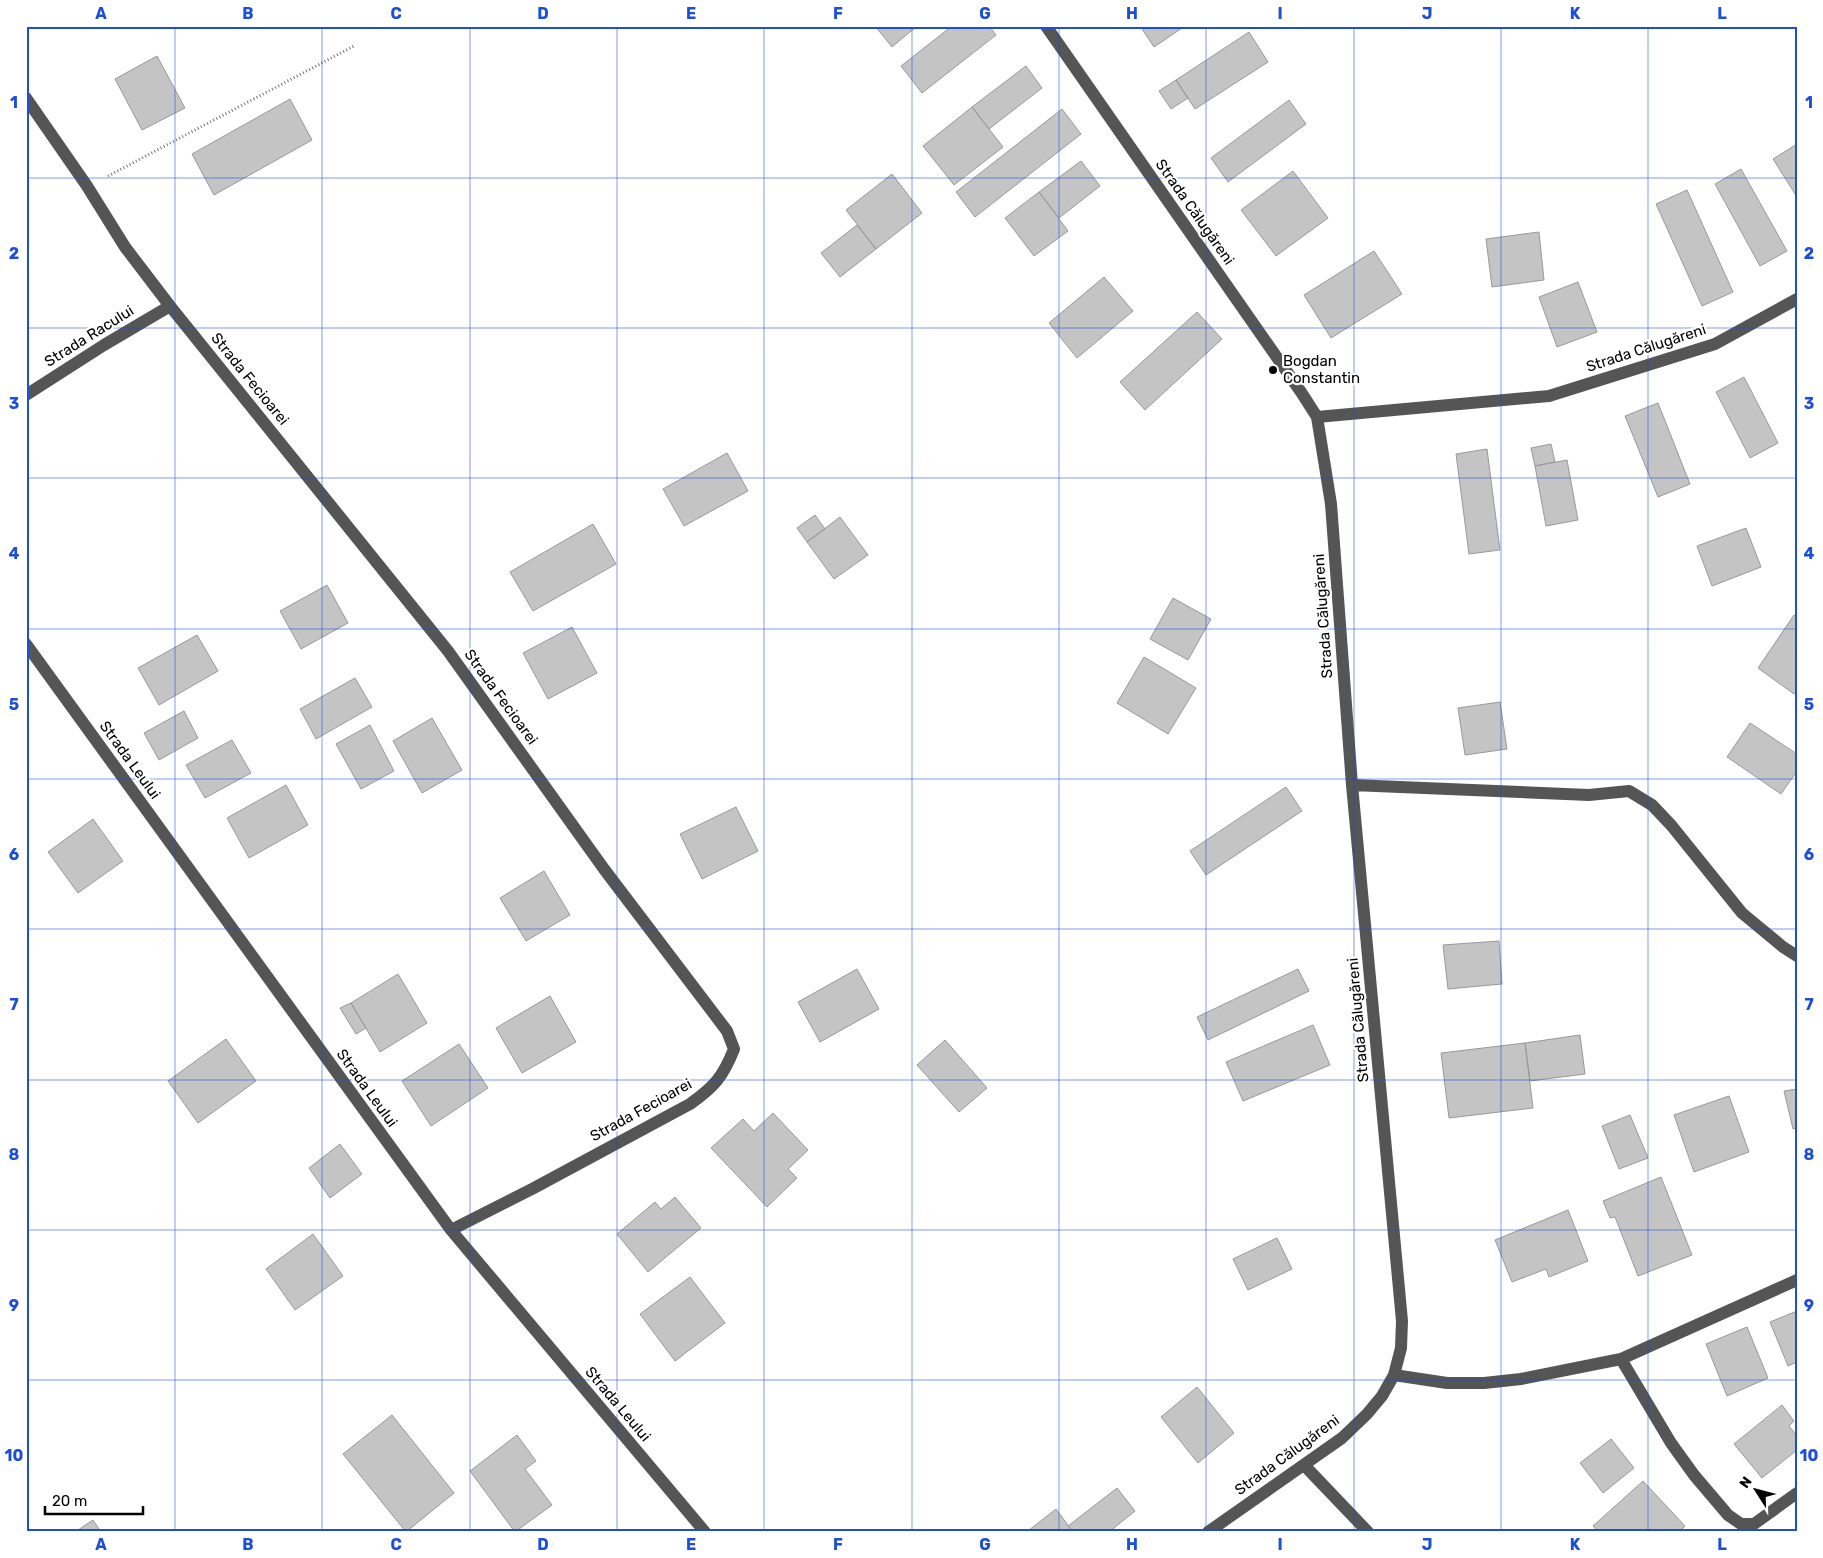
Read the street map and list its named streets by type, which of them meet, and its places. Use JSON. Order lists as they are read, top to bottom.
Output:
{
  "streets": {
    "street": [
      "Strada Călugăreni",
      "Strada Racului",
      "Strada Fecioarei",
      "Strada Leului"
    ]
  },
  "crossings": [
    ["Strada Racului", "Strada Fecioarei"],
    ["Strada Fecioarei", "Strada Leului"]
  ],
  "places": ["Bogdan Constantin"],
  "scale_bar": "20 m",
  "north": "top left",
  "grid": {
    "columns": [
      "A",
      "B",
      "C",
      "D",
      "E",
      "F",
      "G",
      "H",
      "I",
      "J",
      "K",
      "L"
    ],
    "rows": [
      "1",
      "2",
      "3",
      "4",
      "5",
      "6",
      "7",
      "8",
      "9",
      "10"
    ]
  }
}
